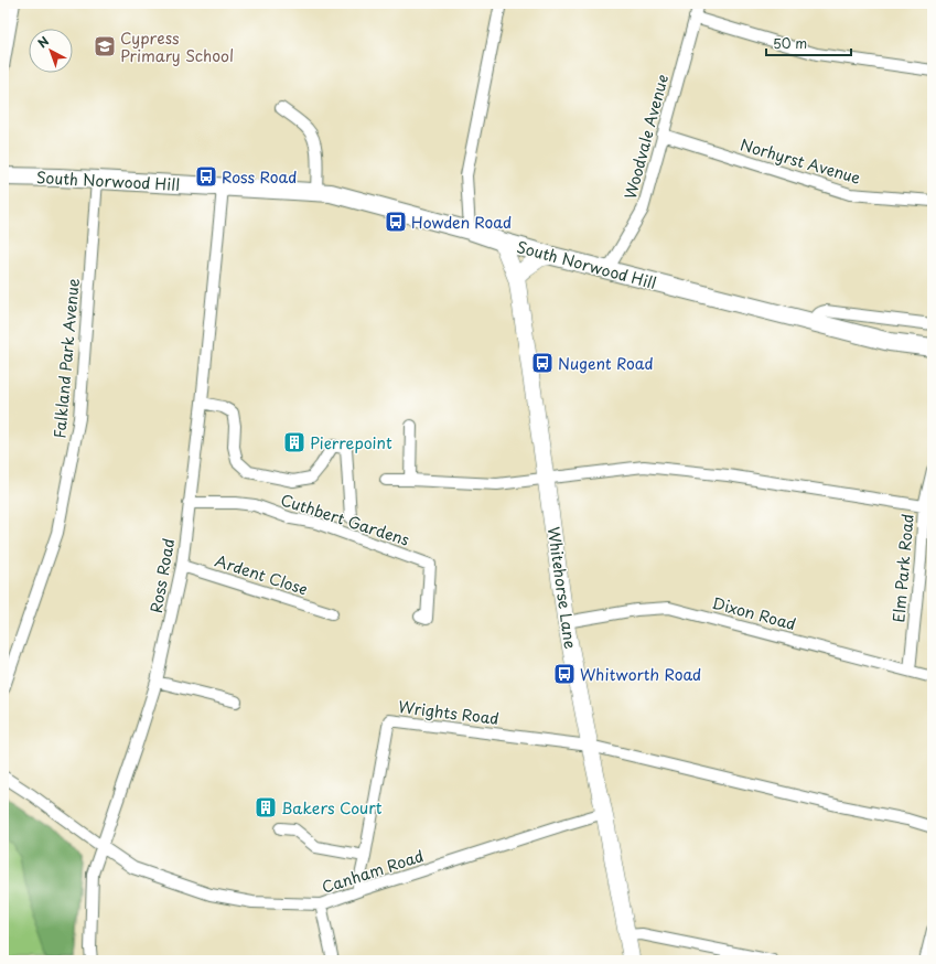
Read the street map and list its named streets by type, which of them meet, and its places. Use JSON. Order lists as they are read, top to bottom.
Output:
{
  "streets": {
    "main road": ["South Norwood Hill", "Whitehorse Lane"],
    "street": [
      "Woodvale Avenue",
      "Norhyrst Avenue",
      "Falkland Park Avenue",
      "Cuthbert Gardens",
      "Elm Park Road",
      "Ardent Close",
      "Ross Road",
      "Dixon Road",
      "Wrights Road",
      "Canham Road"
    ]
  },
  "crossings": [
    ["Woodvale Avenue", "Norhyrst Avenue"],
    ["Woodvale Avenue", "South Norwood Hill"],
    ["South Norwood Hill", "Falkland Park Avenue"],
    ["South Norwood Hill", "Ross Road"],
    ["South Norwood Hill", "Whitehorse Lane"],
    ["Cuthbert Gardens", "Ross Road"],
    ["Elm Park Road", "Dixon Road"],
    ["Ardent Close", "Ross Road"],
    ["Ross Road", "Canham Road"],
    ["Whitehorse Lane", "Dixon Road"],
    ["Whitehorse Lane", "Wrights Road"],
    ["Whitehorse Lane", "Canham Road"],
    ["Wrights Road", "Canham Road"]
  ],
  "places": {
    "school or university": ["Cypress Primary School"],
    "bus stop": [
      "Ross Road",
      "Howden Road",
      "Nugent Road",
      "Whitworth Road"
    ],
    "building": ["Pierrepoint", "Bakers Court"]
  },
  "scale_bar": "50 m",
  "north": "top left"
}
